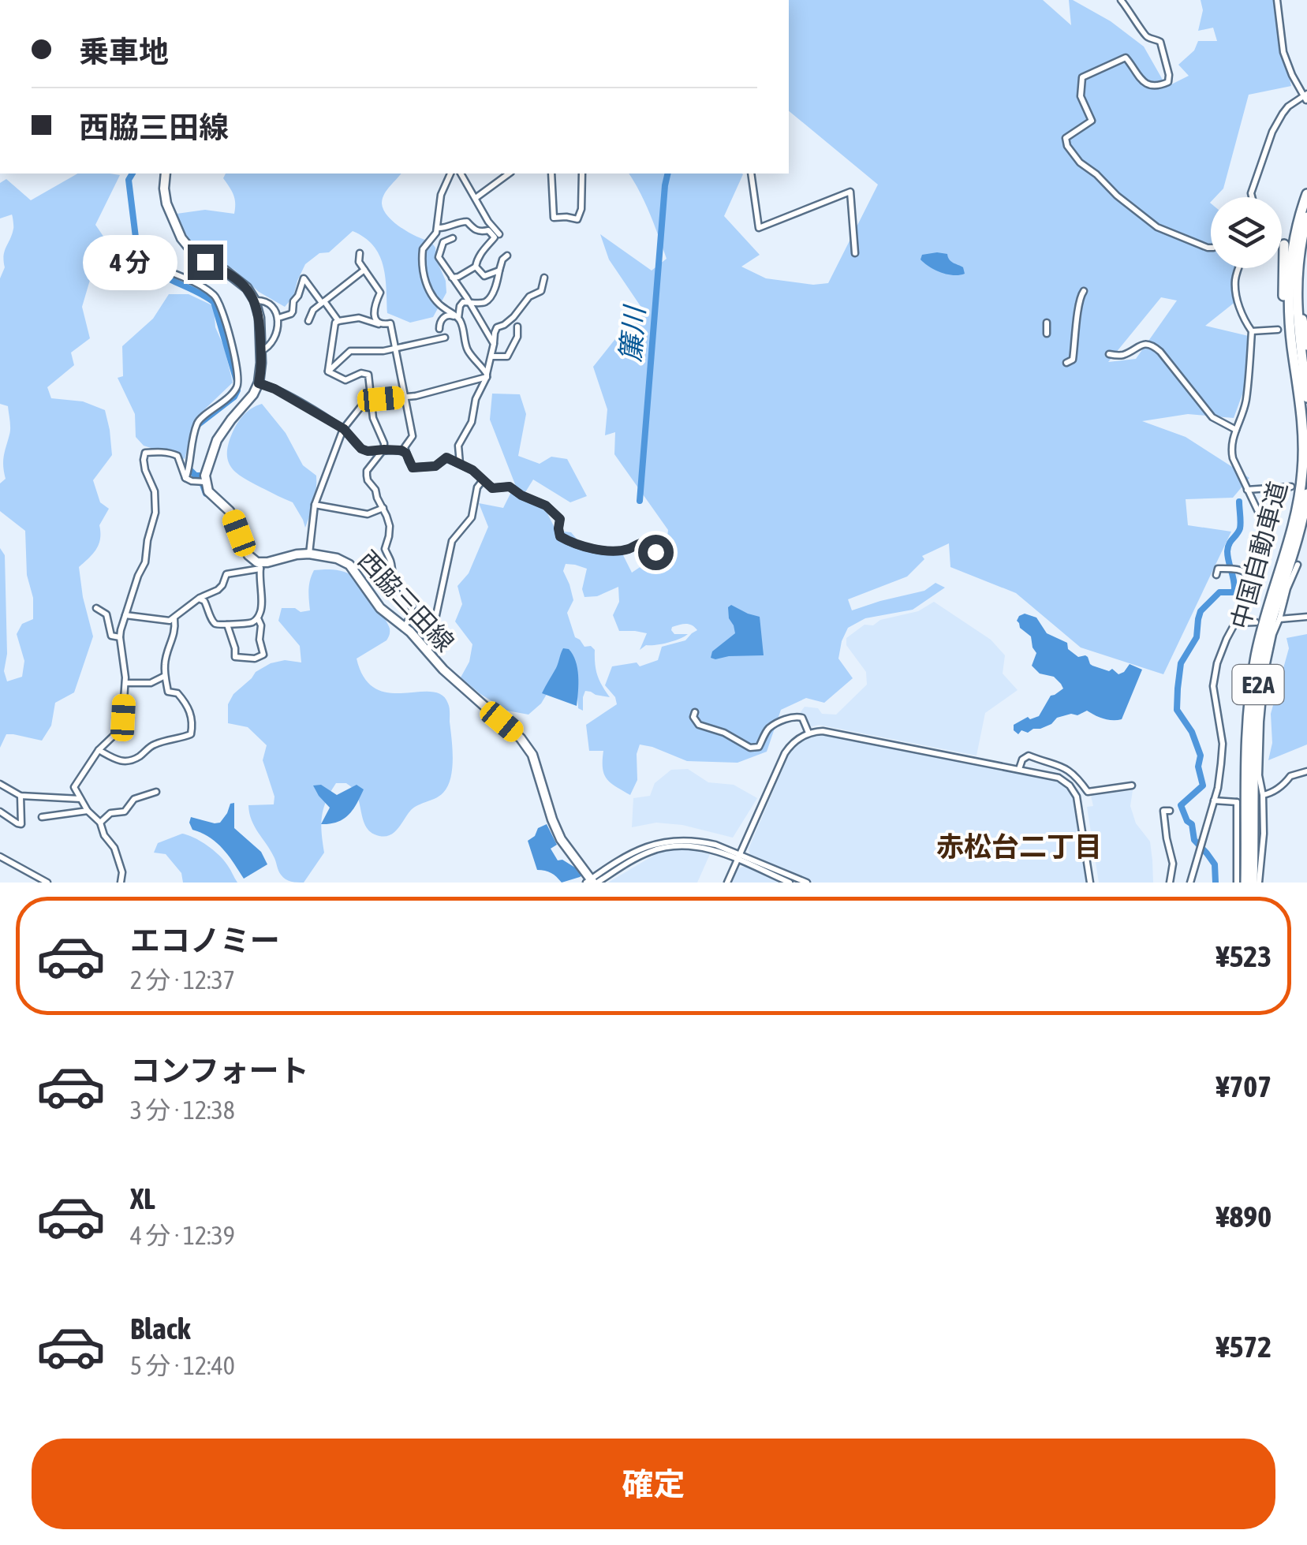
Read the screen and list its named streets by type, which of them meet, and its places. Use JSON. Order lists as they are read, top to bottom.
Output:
{
  "streets": {
    "highway": ["中国自動車道", "E2A"],
    "main road": ["西脇三田線"]
  },
  "districts": ["赤松台二丁目"],
  "water": ["簾川"],
  "page": {
    "banner": ["乗車地", "西脇三田線"],
    "bubble": "4 分",
    "list": [
      {
        "name": "エコノミー",
        "note": "2 分 · 12:37",
        "value": "¥523"
      },
      {
        "name": "コンフォート",
        "note": "3 分 · 12:38",
        "value": "¥707"
      },
      {
        "name": "XL",
        "note": "4 分 · 12:39",
        "value": "¥890"
      },
      {
        "name": "Black",
        "note": "5 分 · 12:40",
        "value": "¥572"
      }
    ],
    "buttons": "確定"
  }
}
